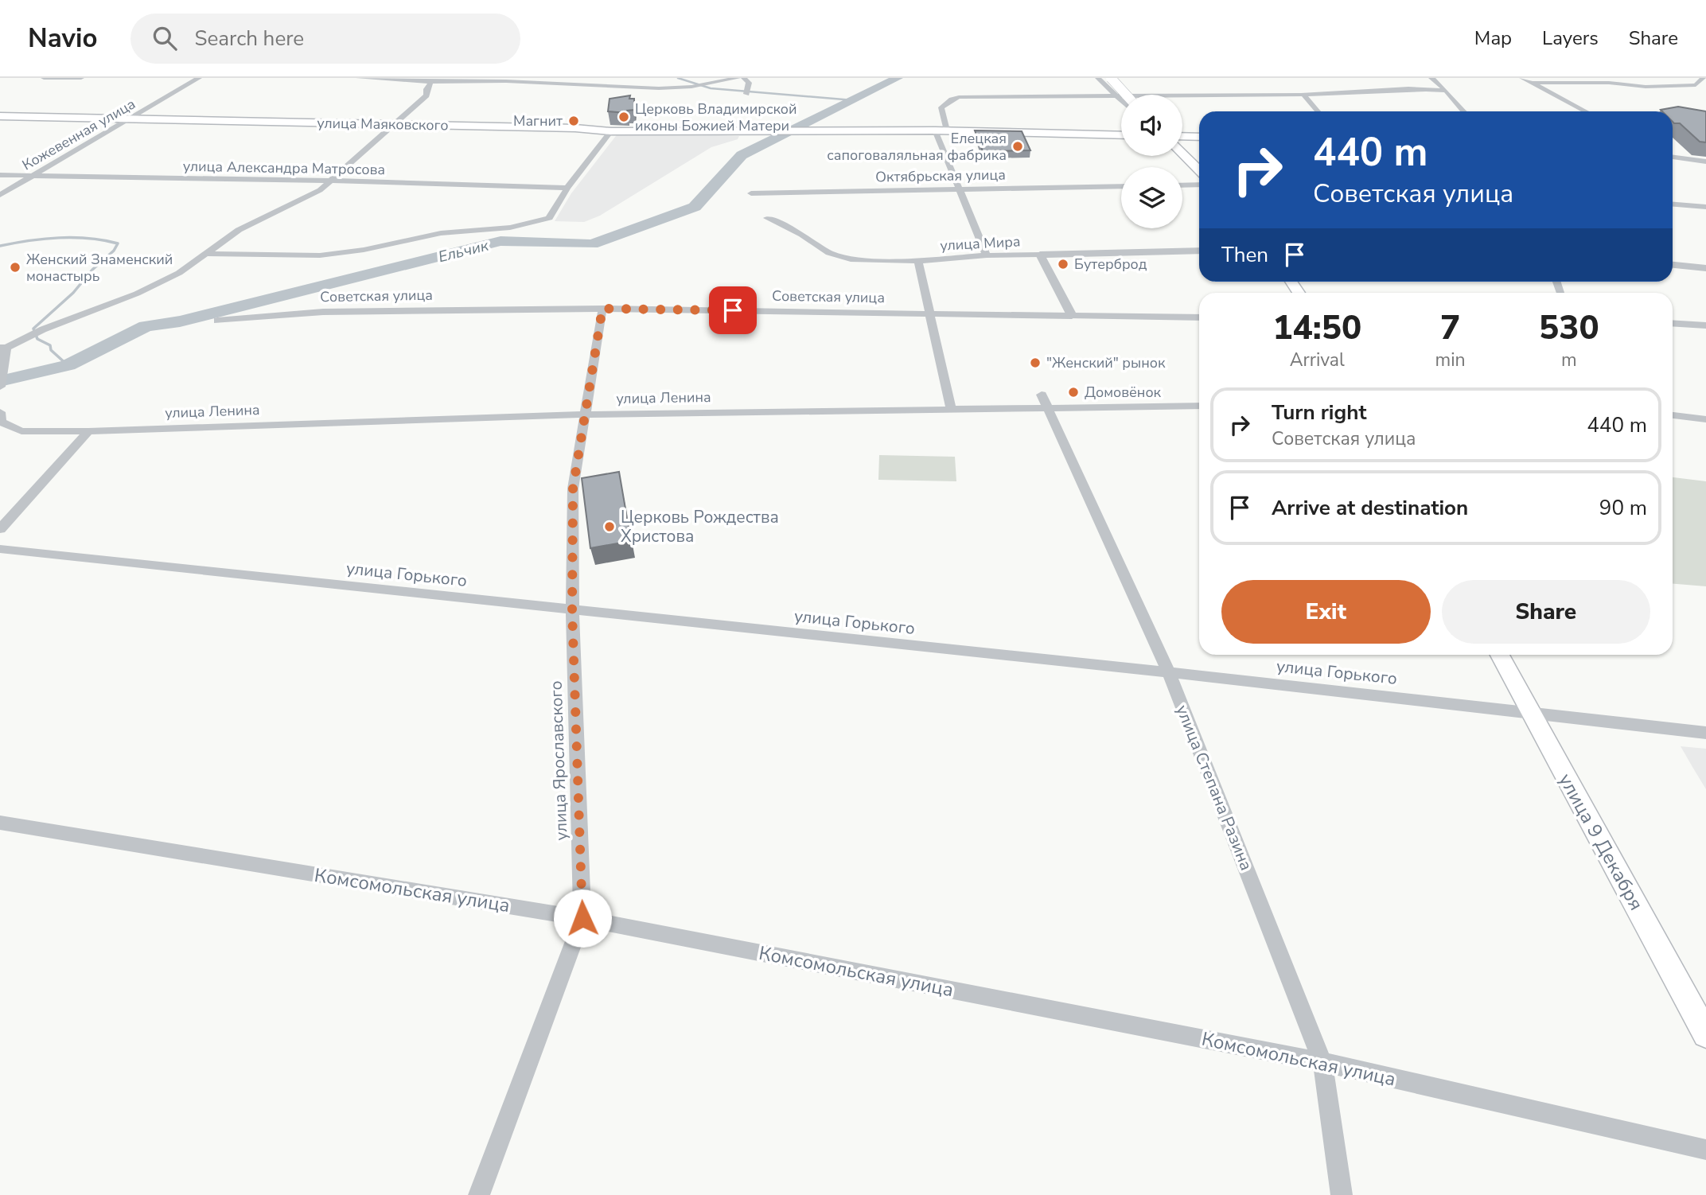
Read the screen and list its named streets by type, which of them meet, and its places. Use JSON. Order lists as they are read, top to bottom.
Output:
{
  "streets": {
    "main road": ["улица Маяковского", "улица 9 Декабря"],
    "street": [
      "Кожевенная улица",
      "улица Александра Матросова",
      "Октябрьская улица",
      "улица Мира",
      "Советская улица",
      "улица Ленина",
      "улица Горького",
      "улица Ярославского",
      "улица Степана Разина",
      "Комсомольская улица"
    ]
  },
  "crossings": [
    ["улица Маяковского", "Кожевенная улица"],
    ["Кожевенная улица", "улица Александра Матросова"],
    ["Советская улица", "улица Ярославского"],
    ["улица Ленина", "улица Ярославского"],
    ["улица Ленина", "улица Степана Разина"],
    ["улица Горького", "улица Ярославского"],
    ["улица Горького", "улица Степана Разина"],
    ["улица Горького", "улица 9 Декабря"],
    ["улица Ярославского", "Комсомольская улица"],
    ["улица Степана Разина", "Комсомольская улица"]
  ],
  "water": ["Ельчик"],
  "places": [
    "Церковь Владимирской иконы Божией Матери",
    "Магнит",
    "Елецкая сапоговаляльная фабрика",
    "Бутерброд",
    "Женский Знаменский монастырь",
    "\"Женский\" рынок",
    "Домовёнок",
    "Церковь Рождества Христова"
  ],
  "page": {
    "header": "Navio",
    "search": "Search here",
    "nav": ["Map", "Layers", "Share"],
    "turn": ["440 m", "Советская улица"],
    "then": "Then",
    "eta": [
      "14:50",
      "Arrival",
      "7",
      "min",
      "530",
      "m"
    ],
    "list": [
      {
        "name": "Turn right",
        "note": "Советская улица",
        "value": "440 m"
      },
      {
        "name": "Arrive at destination",
        "value": "90 m"
      }
    ],
    "buttons": ["Exit", "Share"]
  }
}
